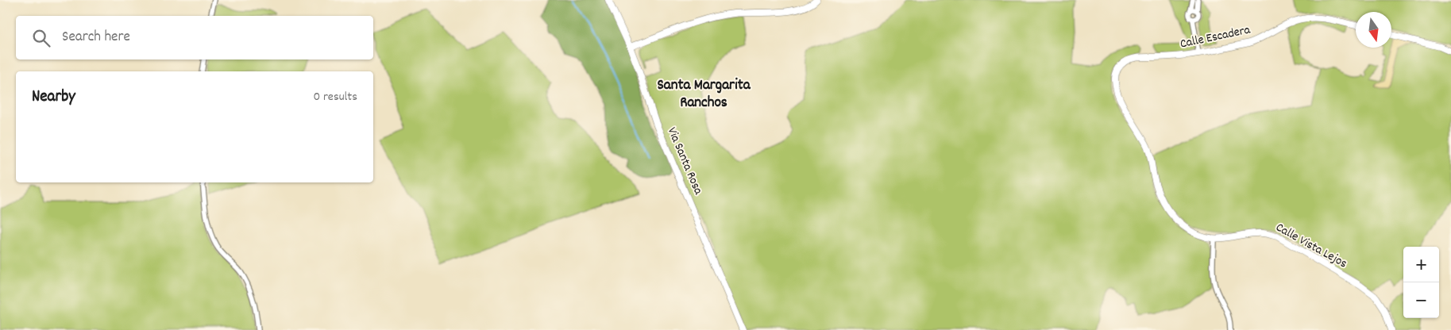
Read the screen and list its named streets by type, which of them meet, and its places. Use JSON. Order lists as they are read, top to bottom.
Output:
{
  "streets": {
    "street": ["Calle Escadera", "Via Santa Rosa", "Calle Vista Lejos"]
  },
  "crossings": [
    ["Calle Escadera", "Calle Vista Lejos"]
  ],
  "districts": ["Santa Margarita Ranchos"],
  "north": "bottom",
  "page": {
    "search": "Search here",
    "heading": ["Nearby", "0 results"],
    "map_buttons": ["+", "−"]
  }
}
